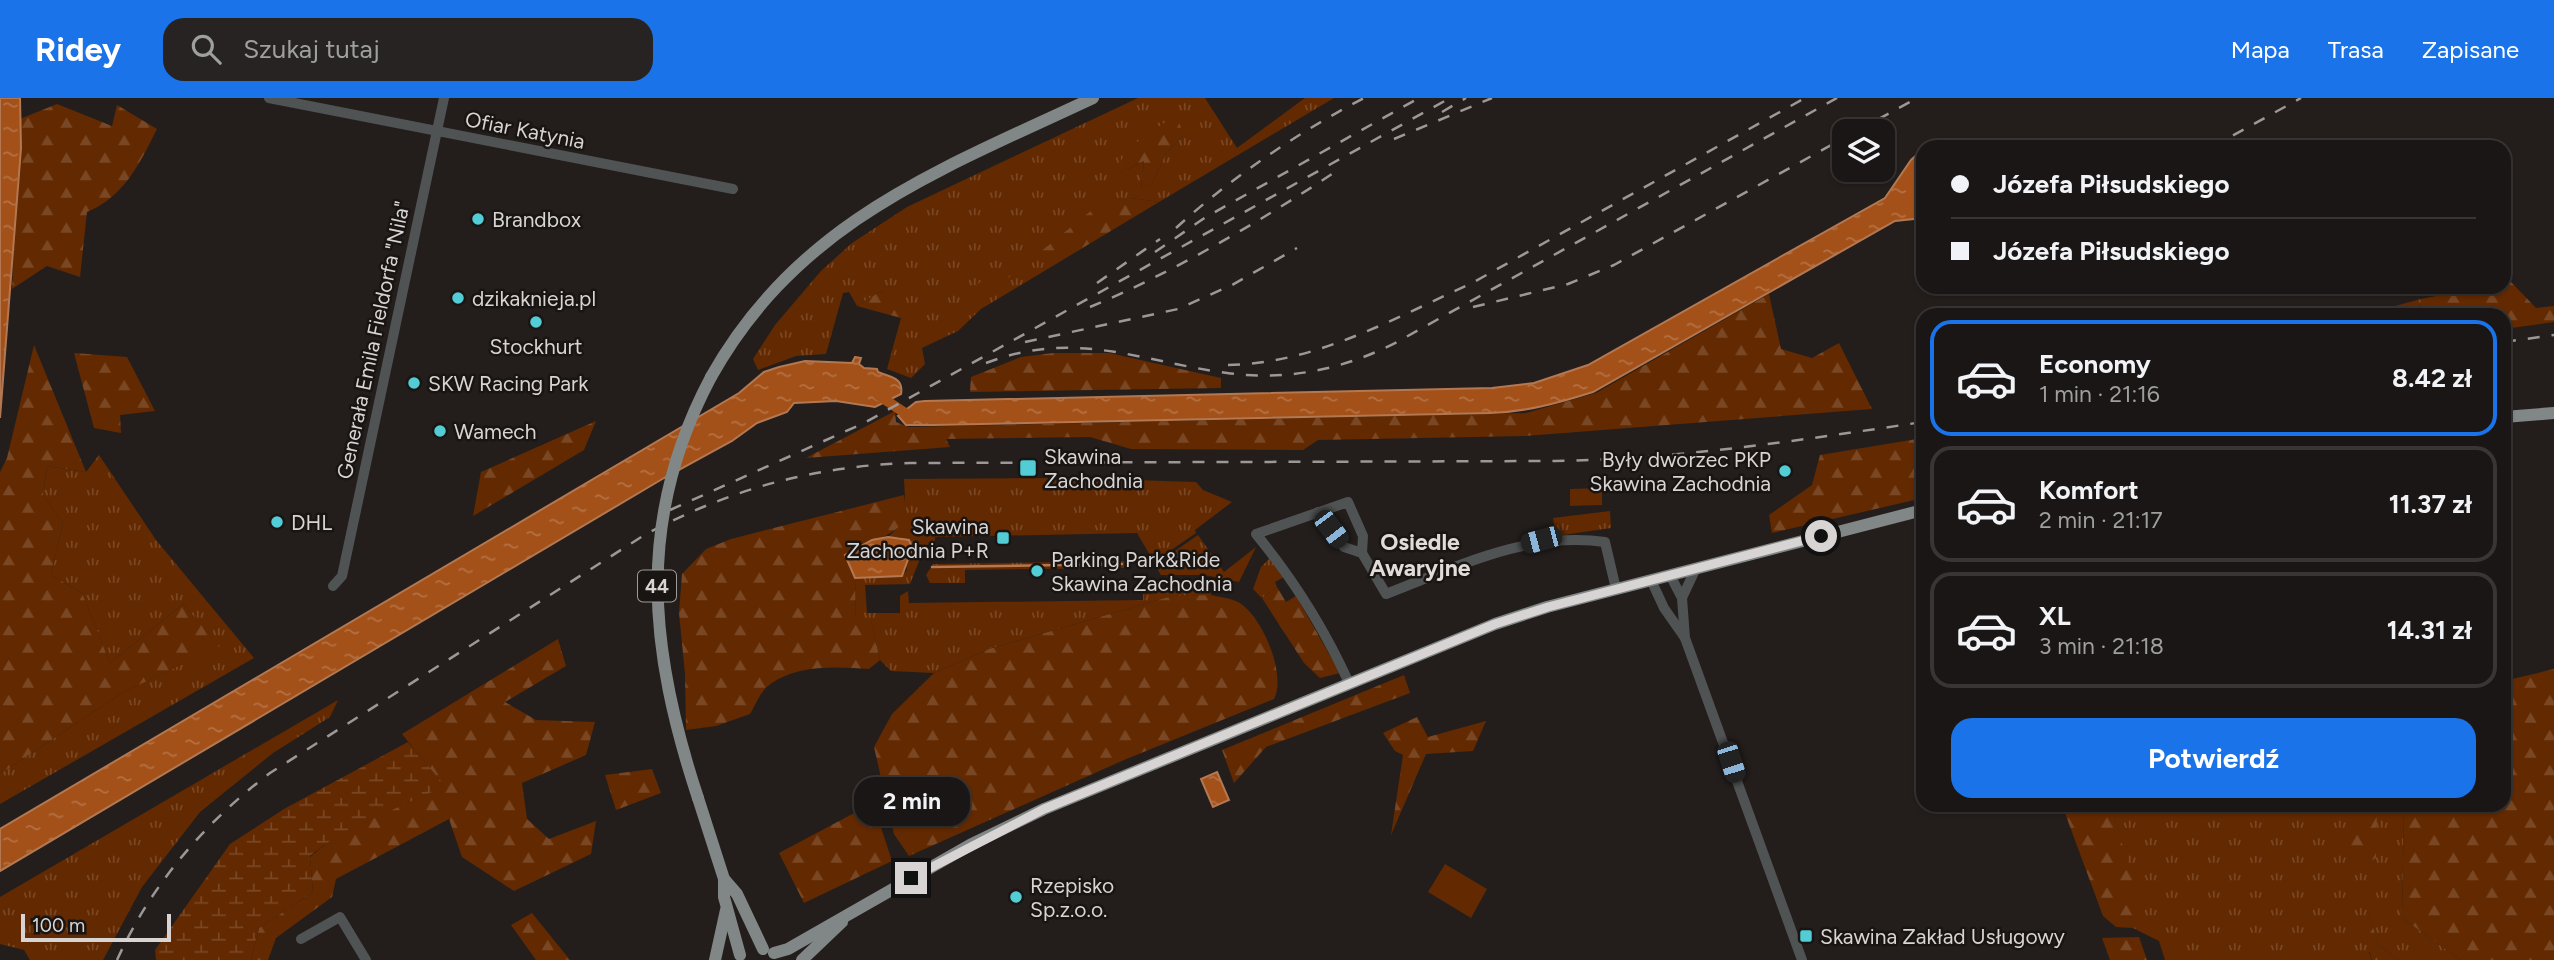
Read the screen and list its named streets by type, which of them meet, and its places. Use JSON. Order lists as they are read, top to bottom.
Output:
{
  "streets": {
    "main road": ["44"],
    "street": ["Ofiar Katynia", "Generała Emila Fieldorfa \"Nila\""]
  },
  "crossings": [
    ["Ofiar Katynia", "Generała Emila Fieldorfa \"Nila\""]
  ],
  "districts": ["Osiedle Awaryjne"],
  "places": {
    "other": [
      "Brandbox",
      "dzikaknieja.pl",
      "Stockhurt",
      "SKW Racing Park",
      "Wamech",
      "Były dworzec PKP Skawina Zachodnia",
      "DHL",
      "Parking Park&Ride Skawina Zachodnia",
      "Rzepisko Sp.z.o.o."
    ],
    "transit": ["Skawina Zachodnia", "Skawina Zachodnia P+R", "Skawina Zakład Usługowy"]
  },
  "scale_bar": "100 m",
  "page": {
    "header": "Ridey",
    "search": "Szukaj tutaj",
    "nav": ["Mapa", "Trasa", "Zapisane"],
    "banner": ["Józefa Piłsudskiego", "Józefa Piłsudskiego"],
    "list": [
      {
        "name": "Economy",
        "note": "1 min · 21:16",
        "value": "8.42 zł"
      },
      {
        "name": "Komfort",
        "note": "2 min · 21:17",
        "value": "11.37 zł"
      },
      {
        "name": "XL",
        "note": "3 min · 21:18",
        "value": "14.31 zł"
      }
    ],
    "buttons": "Potwierdź",
    "bubble": "2 min",
    "scale": "100 m"
  }
}
